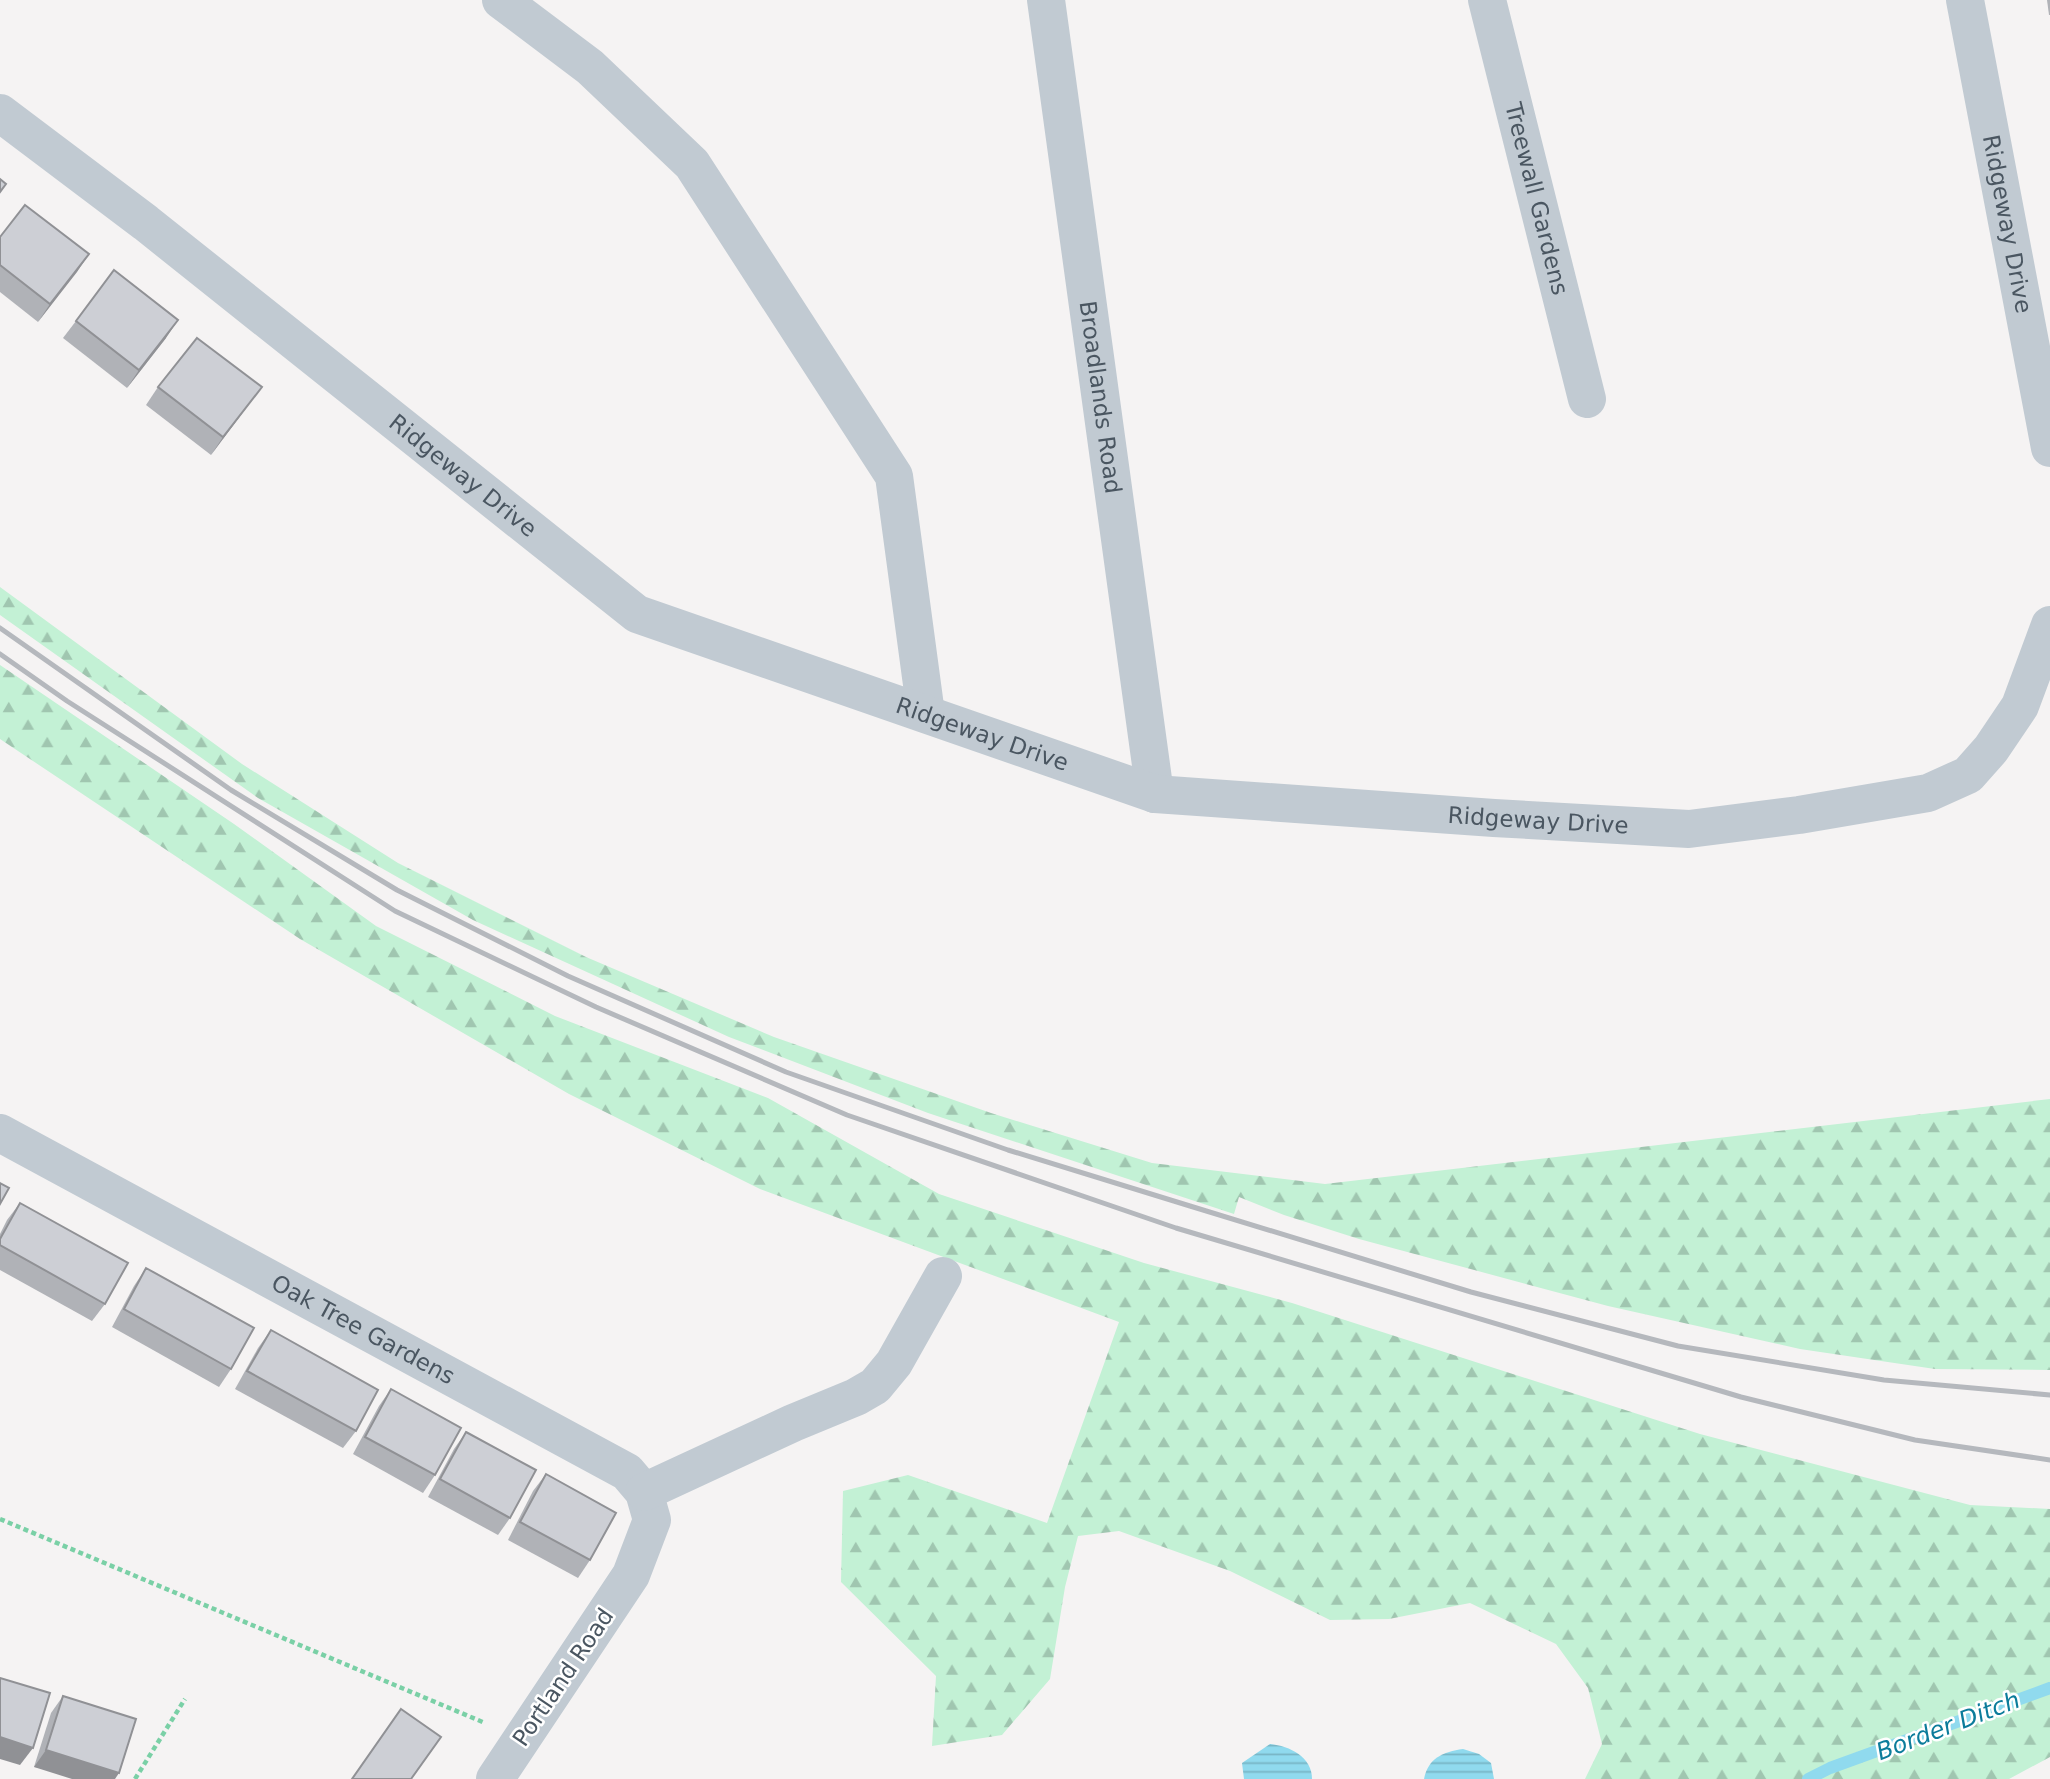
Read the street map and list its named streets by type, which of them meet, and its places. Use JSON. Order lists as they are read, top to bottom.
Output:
{
  "streets": {
    "street": [
      "Treewall Gardens",
      "Ridgeway Drive",
      "Broadlands Road",
      "Oak Tree Gardens",
      "Portland Road"
    ]
  },
  "crossings": [
    ["Ridgeway Drive", "Broadlands Road"],
    ["Oak Tree Gardens", "Portland Road"]
  ],
  "water": ["Border Ditch"]
}
